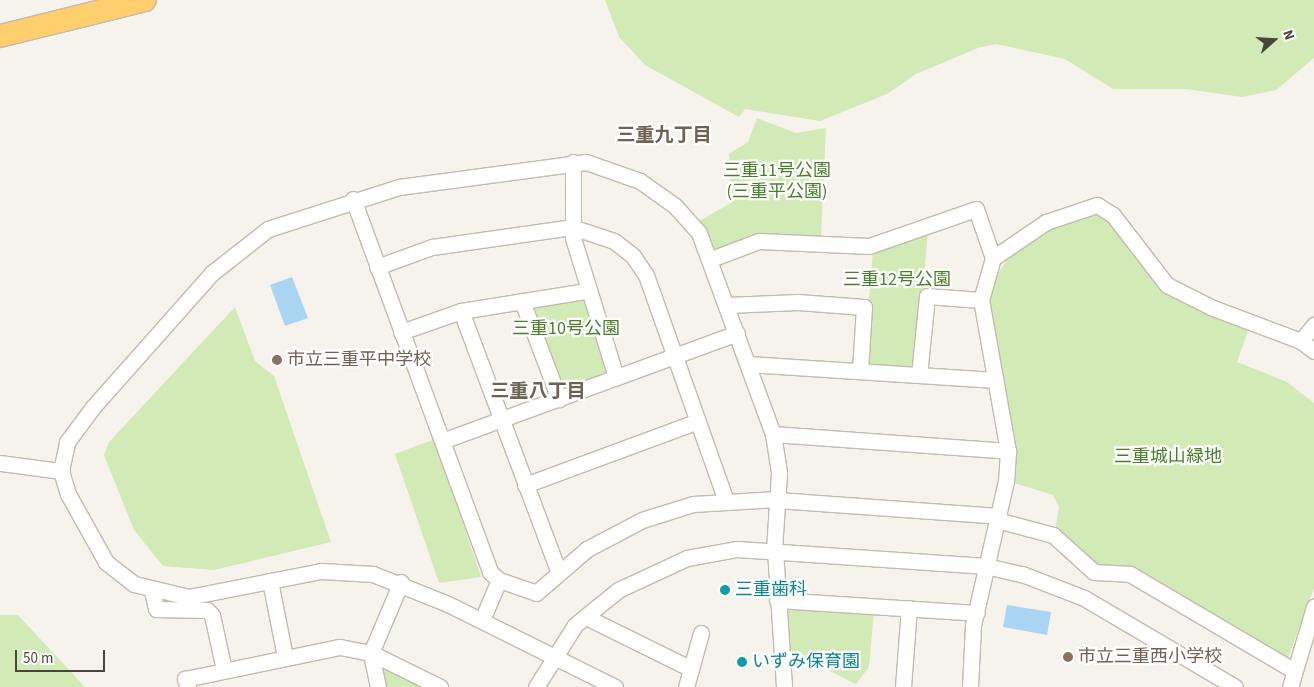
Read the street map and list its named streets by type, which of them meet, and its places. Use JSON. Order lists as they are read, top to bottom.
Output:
{
  "districts": ["三重九丁目", "三重八丁目"],
  "parks": [
    "三重11号公園 (三重平公園)",
    "三重12号公園",
    "三重10号公園",
    "三重城山緑地"
  ],
  "places": [
    "市立三重平中学校",
    "三重歯科",
    "市立三重西小学校",
    "いずみ保育園"
  ],
  "scale_bar": "50 m",
  "north": "right"
}
